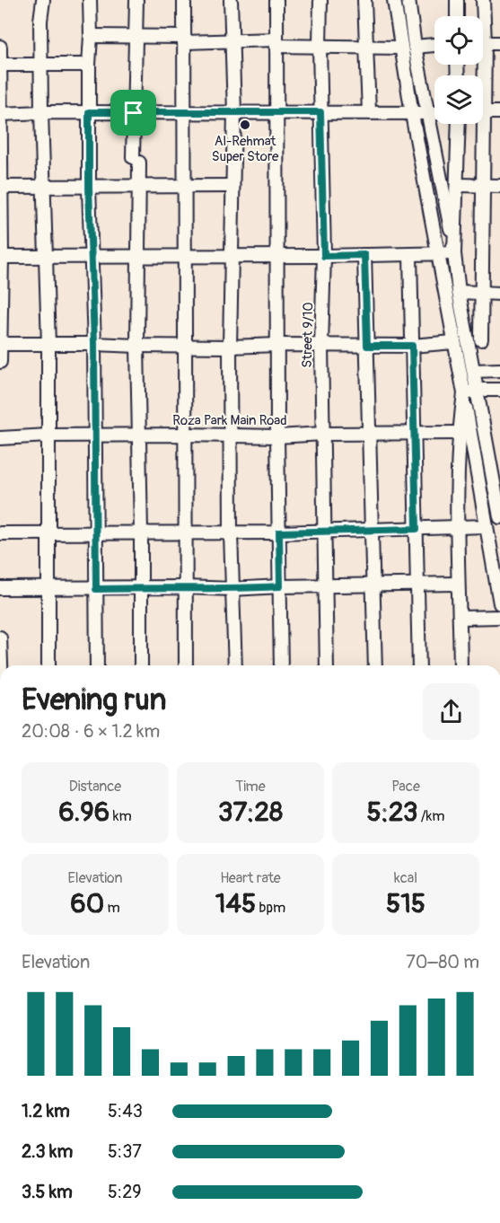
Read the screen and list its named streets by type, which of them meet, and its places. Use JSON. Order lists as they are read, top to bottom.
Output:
{
  "streets": {
    "street": ["Street 9/10", "Roza Park Main Road"]
  },
  "crossings": [
    ["Street 9/10", "Roza Park Main Road"]
  ],
  "places": ["Al-Rehmat Super Store"],
  "page": {
    "heading": ["Evening run", "20:08 · 6 × 1.2 km"],
    "stats": [
      ["Distance", "6.96 km"],
      ["Time", "37:28"],
      ["Pace", "5:23 /km"],
      ["Elevation", "60 m"],
      ["Heart rate", "145 bpm"],
      ["kcal", "515"]
    ],
    "chart": ["Elevation", "70–80 m"],
    "list": [
      {
        "name": "1.2 km",
        "note": "5:43"
      },
      {
        "name": "2.3 km",
        "note": "5:37"
      },
      {
        "name": "3.5 km",
        "note": "5:29"
      }
    ]
  }
}
